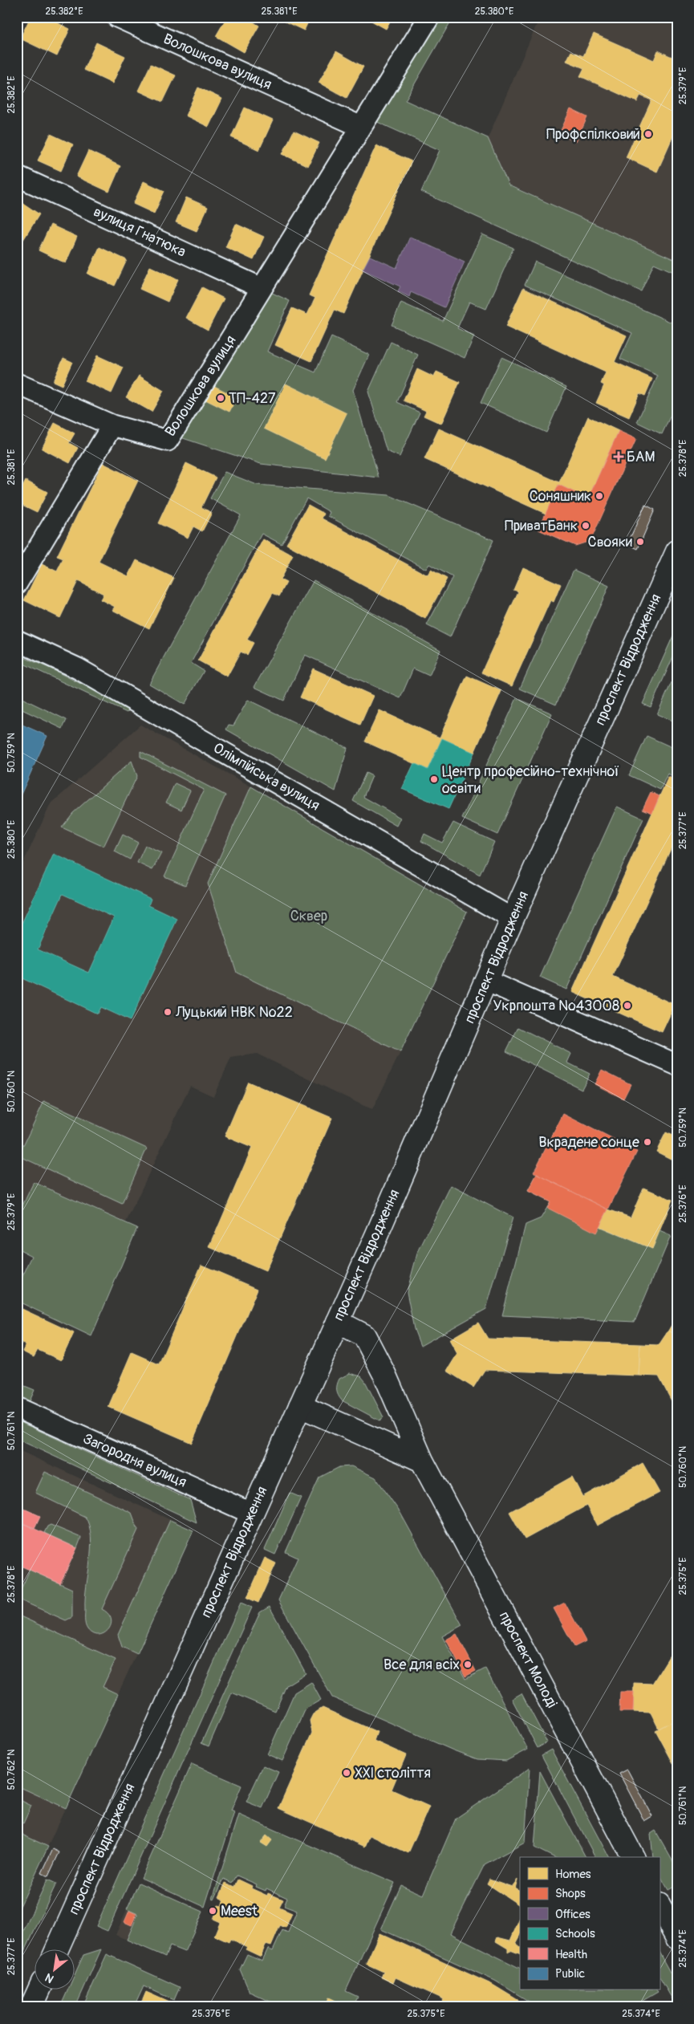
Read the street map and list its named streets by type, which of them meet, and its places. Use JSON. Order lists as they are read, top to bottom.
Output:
{
  "streets": {
    "main road": ["проспект Відродження", "проспект Молоді"],
    "street": [
      "Волошкова вулиця",
      "вулиця Гнатюка",
      "Олімпійська вулиця",
      "Загородня вулиця"
    ]
  },
  "crossings": [
    ["Волошкова вулиця", "вулиця Гнатюка"],
    ["проспект Відродження", "Олімпійська вулиця"],
    ["проспект Відродження", "Загородня вулиця"],
    ["проспект Відродження", "проспект Молоді"]
  ],
  "parks": ["Сквер"],
  "places": {
    "other": [
      "Профспілковий",
      "ТП-427",
      "Соняшник",
      "ПриватБанк",
      "Свояки",
      "Центр професійно-технічної освіти",
      "Укрпошта №43008",
      "Луцький НВК №22",
      "Вкрадене сонце",
      "Все для всіх",
      "ХХІ століття",
      "Meest"
    ],
    "health": ["БАМ"]
  },
  "legend": [
    "Homes",
    "Shops",
    "Offices",
    "Schools",
    "Health",
    "Public"
  ],
  "north": "bottom left",
  "coordinates": [
    "25.382°E",
    "25.381°E",
    "25.380°E",
    "25.379°E",
    "25.378°E",
    "50.759°N",
    "25.377°E",
    "50.760°N",
    "25.376°E",
    "50.761°N",
    "25.375°E",
    "50.762°N",
    "25.374°E"
  ]
}
